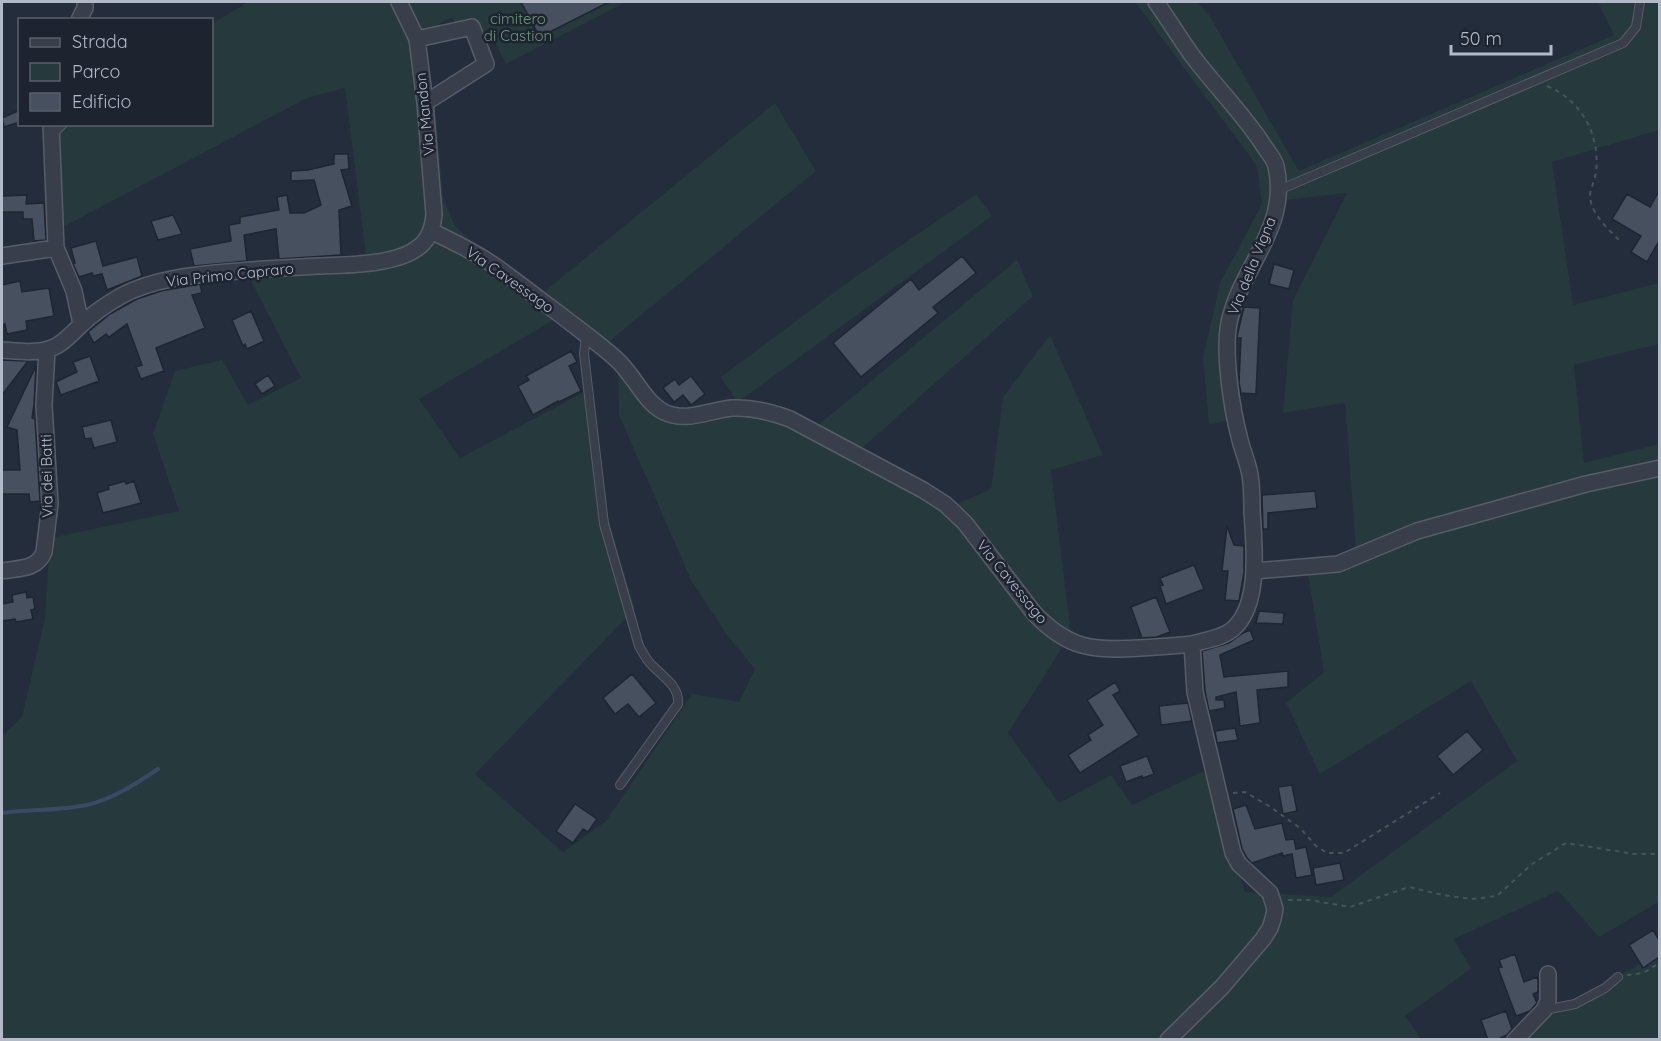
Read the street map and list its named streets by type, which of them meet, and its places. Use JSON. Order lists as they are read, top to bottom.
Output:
{
  "streets": {
    "street": [
      "Via Mandon",
      "Via della Vigna",
      "Via Primo Capraro",
      "Via Cavessago",
      "Via dei Batti"
    ]
  },
  "crossings": [
    ["Via Mandon", "Via Primo Capraro"],
    ["Via Mandon", "Via Cavessago"],
    ["Via della Vigna", "Via Cavessago"],
    ["Via Primo Capraro", "Via Cavessago"],
    ["Via Primo Capraro", "Via dei Batti"]
  ],
  "parks": ["cimitero di Castion"],
  "legend": ["Strada", "Parco", "Edificio"],
  "scale_bar": "50 m"
}
